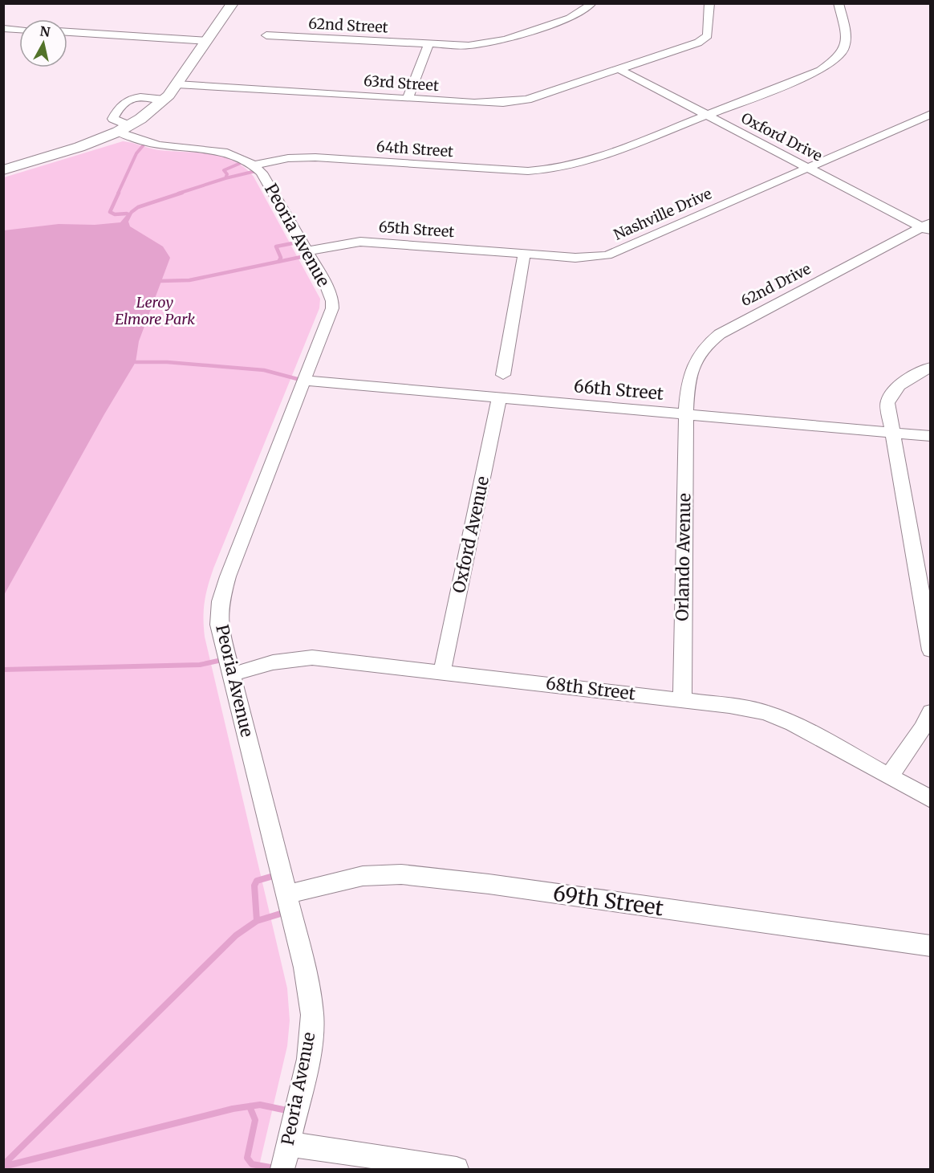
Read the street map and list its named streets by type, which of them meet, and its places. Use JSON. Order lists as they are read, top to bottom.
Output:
{
  "streets": {
    "street": [
      "62nd Street",
      "63rd Street",
      "Oxford Drive",
      "64th Street",
      "Nashville Drive",
      "65th Street",
      "Peoria Avenue",
      "62nd Drive",
      "66th Street",
      "Oxford Avenue",
      "Orlando Avenue",
      "68th Street",
      "69th Street"
    ]
  },
  "crossings": [
    ["63rd Street", "Oxford Drive"],
    ["Oxford Drive", "64th Street"],
    ["Oxford Drive", "Nashville Drive"],
    ["Oxford Drive", "62nd Drive"],
    ["64th Street", "Peoria Avenue"],
    ["Nashville Drive", "65th Street"],
    ["65th Street", "Peoria Avenue"],
    ["Peoria Avenue", "66th Street"],
    ["Peoria Avenue", "68th Street"],
    ["Peoria Avenue", "69th Street"],
    ["62nd Drive", "66th Street"],
    ["62nd Drive", "Orlando Avenue"],
    ["66th Street", "Oxford Avenue"],
    ["66th Street", "Orlando Avenue"],
    ["Oxford Avenue", "68th Street"],
    ["Orlando Avenue", "68th Street"]
  ],
  "parks": ["Leroy Elmore Park"],
  "north": "top"
}
